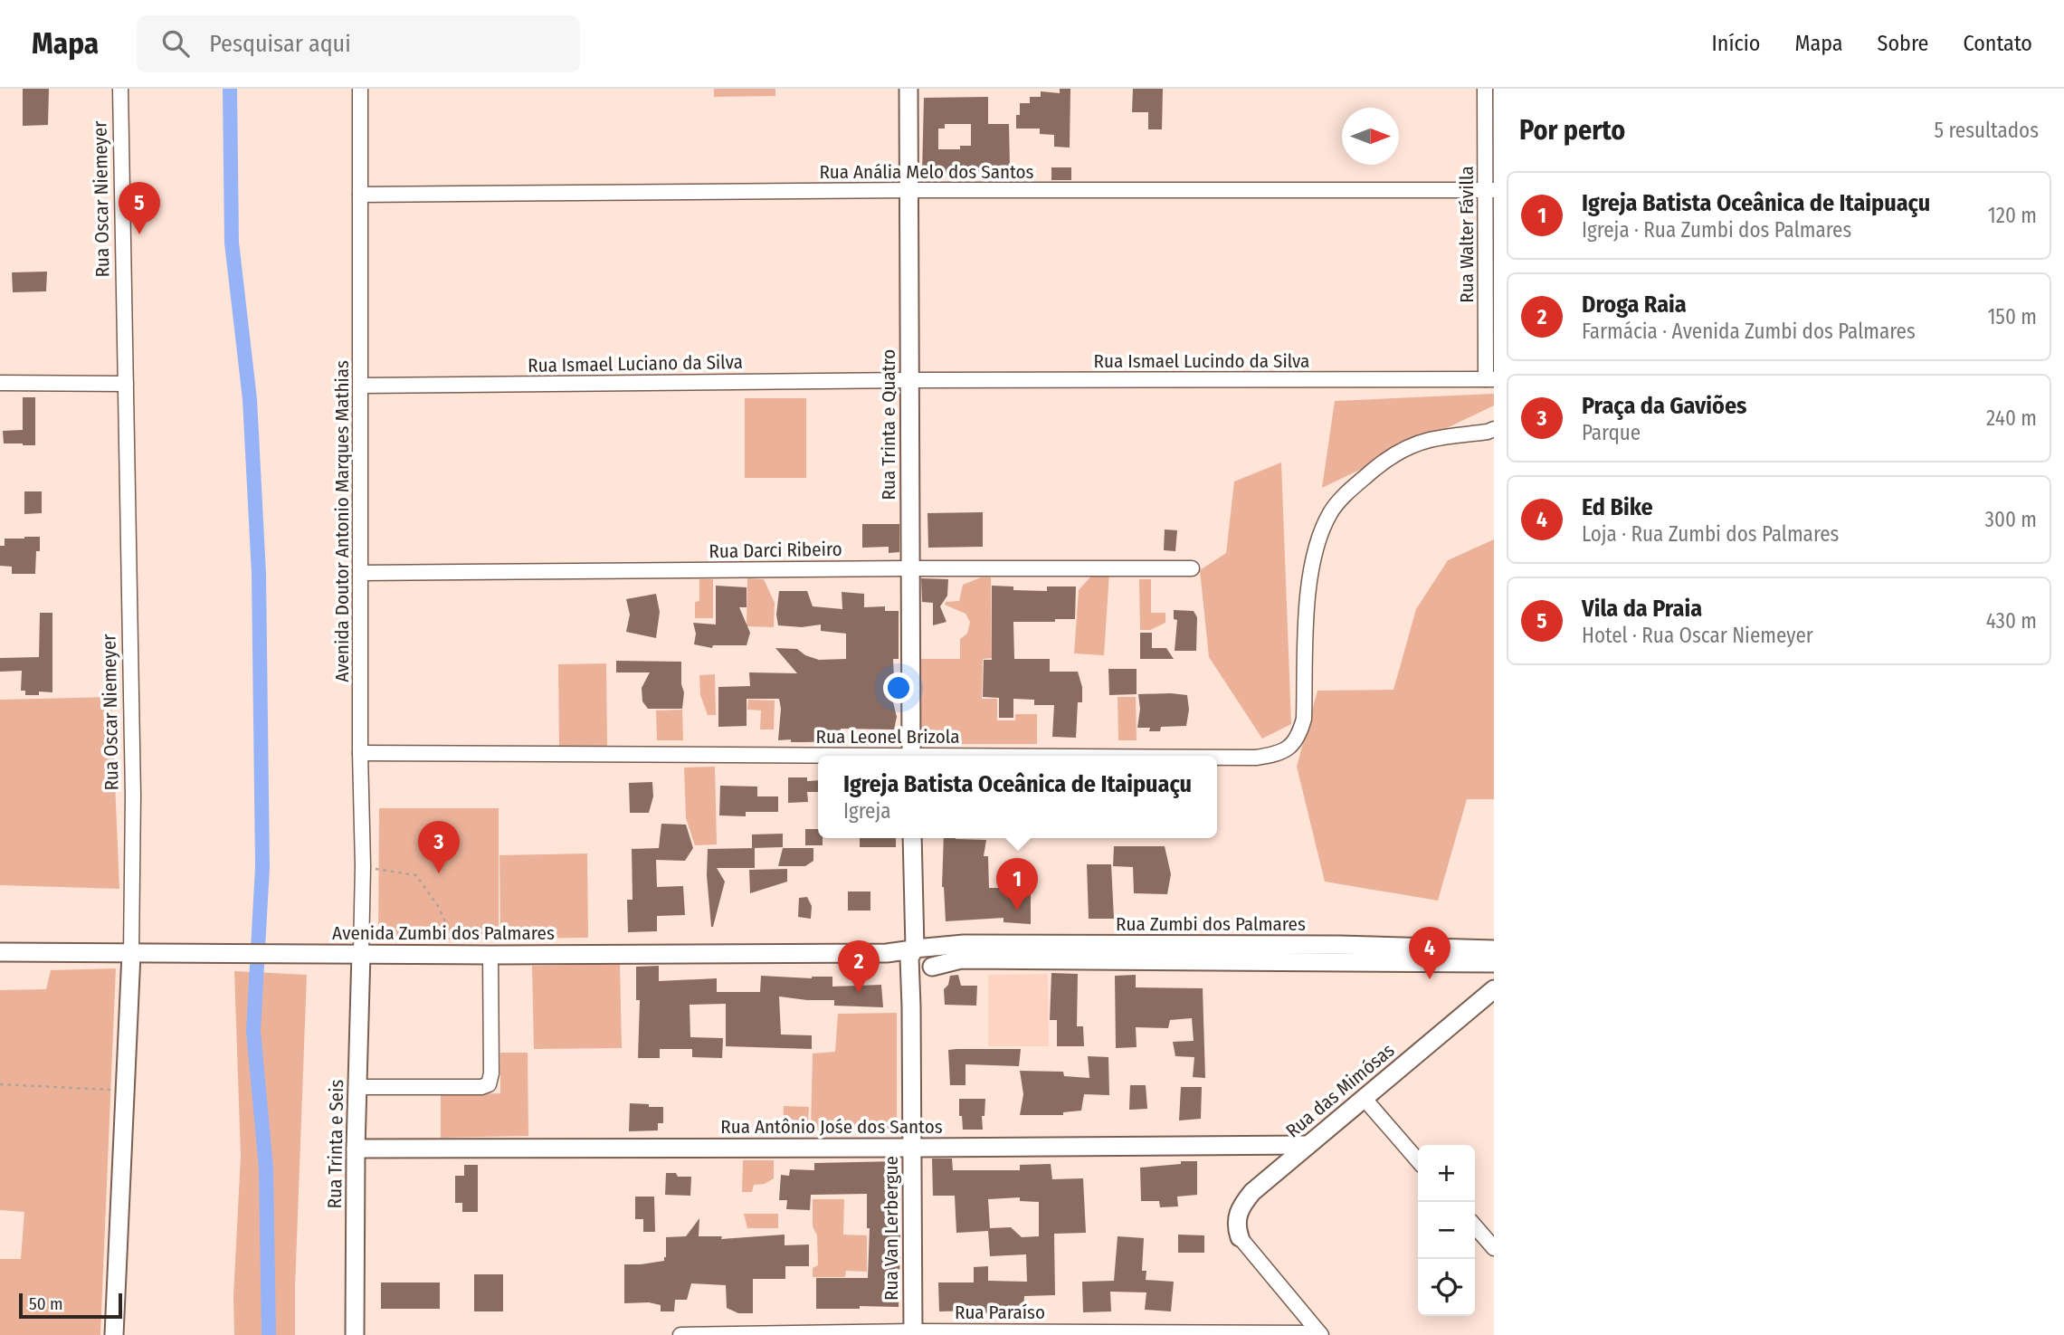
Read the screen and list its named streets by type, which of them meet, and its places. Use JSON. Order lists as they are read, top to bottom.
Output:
{
  "streets": {
    "street": [
      "Rua Anália Melo dos Santos",
      "Rua Oscar Niemeyer",
      "Rua Walter Fávilla",
      "Rua Ismael Lucindo da Silva",
      "Rua Ismael Luciano da Silva",
      "Rua Trinta e Quatro",
      "Avenida Doutor Antonio Marques Mathias",
      "Rua Darci Ribeiro",
      "Rua Leonel Brizola",
      "Rua Zumbi dos Palmares",
      "Avenida Zumbi dos Palmares",
      "Rua das Mimósas",
      "Rua Antônio Jośe dos Santos",
      "Rua Trinta e Seis",
      "Rua Van Lerbergue",
      "Rua Paraíso"
    ]
  },
  "crossings": [
    ["Rua Anália Melo dos Santos", "Rua Walter Fávilla"],
    ["Rua Anália Melo dos Santos", "Rua Trinta e Quatro"],
    ["Rua Anália Melo dos Santos", "Avenida Doutor Antonio Marques Mathias"],
    ["Rua Oscar Niemeyer", "Avenida Zumbi dos Palmares"],
    ["Rua Walter Fávilla", "Rua Ismael Lucindo da Silva"],
    ["Rua Ismael Lucindo da Silva", "Rua Ismael Luciano da Silva"],
    ["Rua Ismael Lucindo da Silva", "Rua Trinta e Quatro"],
    ["Rua Ismael Luciano da Silva", "Rua Trinta e Quatro"],
    ["Rua Ismael Luciano da Silva", "Avenida Doutor Antonio Marques Mathias"],
    ["Rua Trinta e Quatro", "Rua Darci Ribeiro"],
    ["Avenida Doutor Antonio Marques Mathias", "Rua Darci Ribeiro"],
    ["Avenida Doutor Antonio Marques Mathias", "Rua Leonel Brizola"],
    ["Avenida Doutor Antonio Marques Mathias", "Avenida Zumbi dos Palmares"],
    ["Avenida Doutor Antonio Marques Mathias", "Rua Trinta e Seis"],
    ["Rua Zumbi dos Palmares", "Avenida Zumbi dos Palmares"],
    ["Rua Zumbi dos Palmares", "Rua Van Lerbergue"],
    ["Avenida Zumbi dos Palmares", "Rua Trinta e Seis"],
    ["Avenida Zumbi dos Palmares", "Rua Van Lerbergue"],
    ["Rua das Mimósas", "Rua Antônio Jośe dos Santos"],
    ["Rua Antônio Jośe dos Santos", "Rua Trinta e Seis"],
    ["Rua Antônio Jośe dos Santos", "Rua Van Lerbergue"],
    ["Rua Van Lerbergue", "Rua Paraíso"]
  ],
  "scale_bar": "50 m",
  "north": "right",
  "page": {
    "header": "Mapa",
    "search": "Pesquisar aqui",
    "nav": [
      "Início",
      "Mapa",
      "Sobre",
      "Contato"
    ],
    "heading": ["Por perto", "5 resultados"],
    "list": [
      {
        "mark": "1",
        "name": "Igreja Batista Oceânica de Itaipuaçu",
        "note": "Igreja · Rua Zumbi dos Palmares",
        "value": "120 m"
      },
      {
        "mark": "2",
        "name": "Droga Raia",
        "note": "Farmácia · Avenida Zumbi dos Palmares",
        "value": "150 m"
      },
      {
        "mark": "3",
        "name": "Praça da Gaviões",
        "note": "Parque",
        "value": "240 m"
      },
      {
        "mark": "4",
        "name": "Ed Bike",
        "note": "Loja · Rua Zumbi dos Palmares",
        "value": "300 m"
      },
      {
        "mark": "5",
        "name": "Vila da Praia",
        "note": "Hotel · Rua Oscar Niemeyer",
        "value": "430 m"
      }
    ],
    "pins": [
      "5",
      "3",
      "1",
      "4",
      "2"
    ],
    "popup": ["Igreja Batista Oceânica de Itaipuaçu", "Igreja"],
    "map_buttons": ["+", "−"],
    "scale": "50 m"
  }
}
